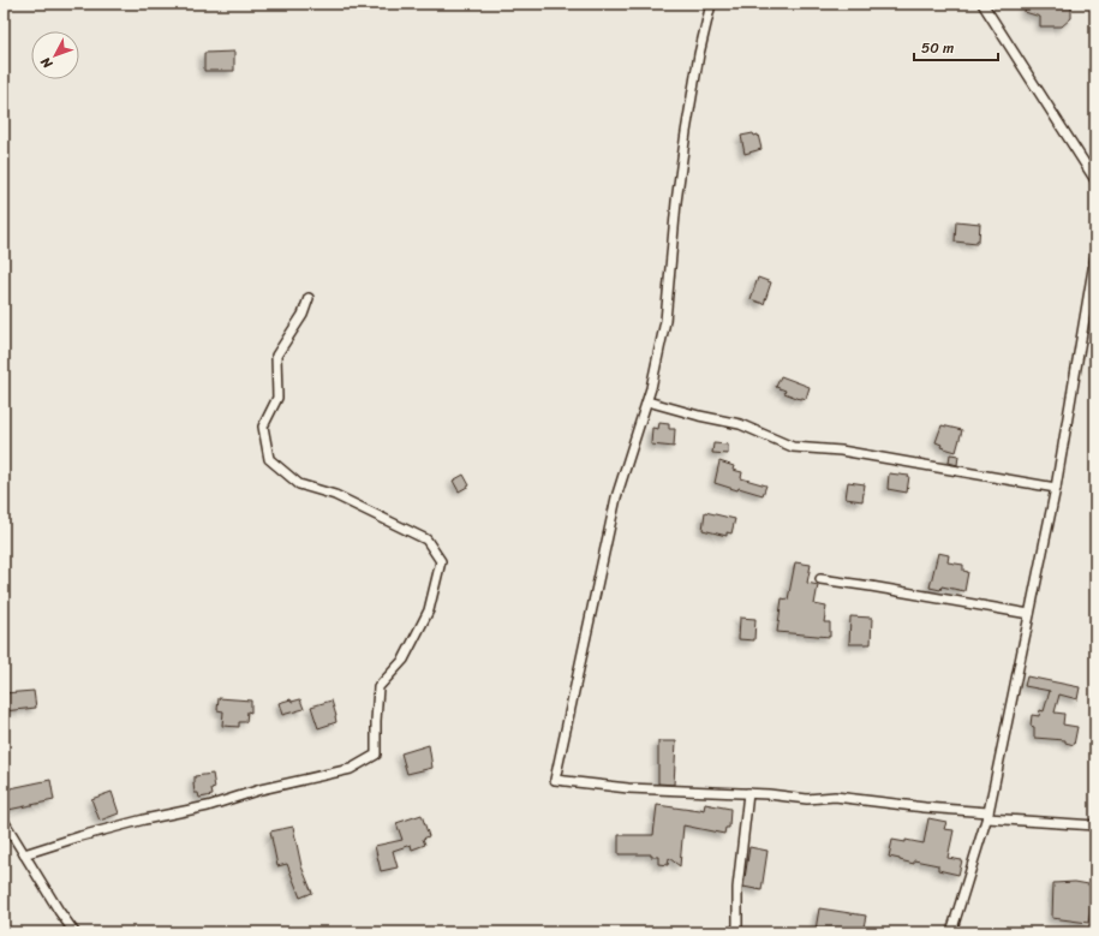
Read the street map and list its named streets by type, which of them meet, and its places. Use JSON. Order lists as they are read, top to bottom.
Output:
{
  "scale_bar": "50 m",
  "north": "bottom left"
}
